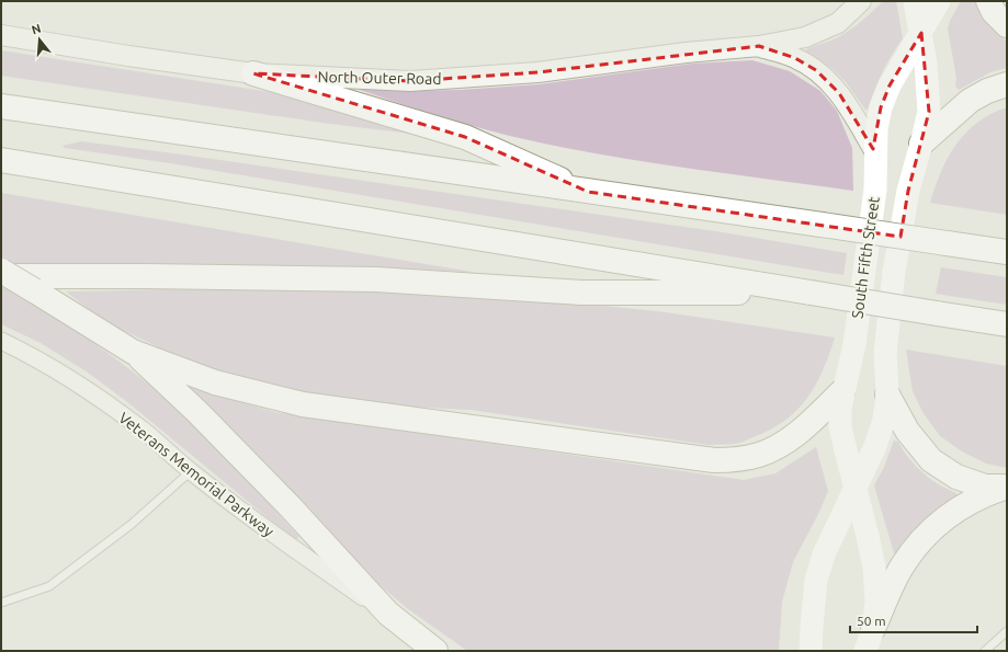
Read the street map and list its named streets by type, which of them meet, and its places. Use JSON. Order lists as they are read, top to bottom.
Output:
{
  "streets": {
    "main road": ["South Fifth Street"],
    "street": ["North Outer Road", "Veterans Memorial Parkway"]
  },
  "scale_bar": "50 m",
  "north": "top"
}
